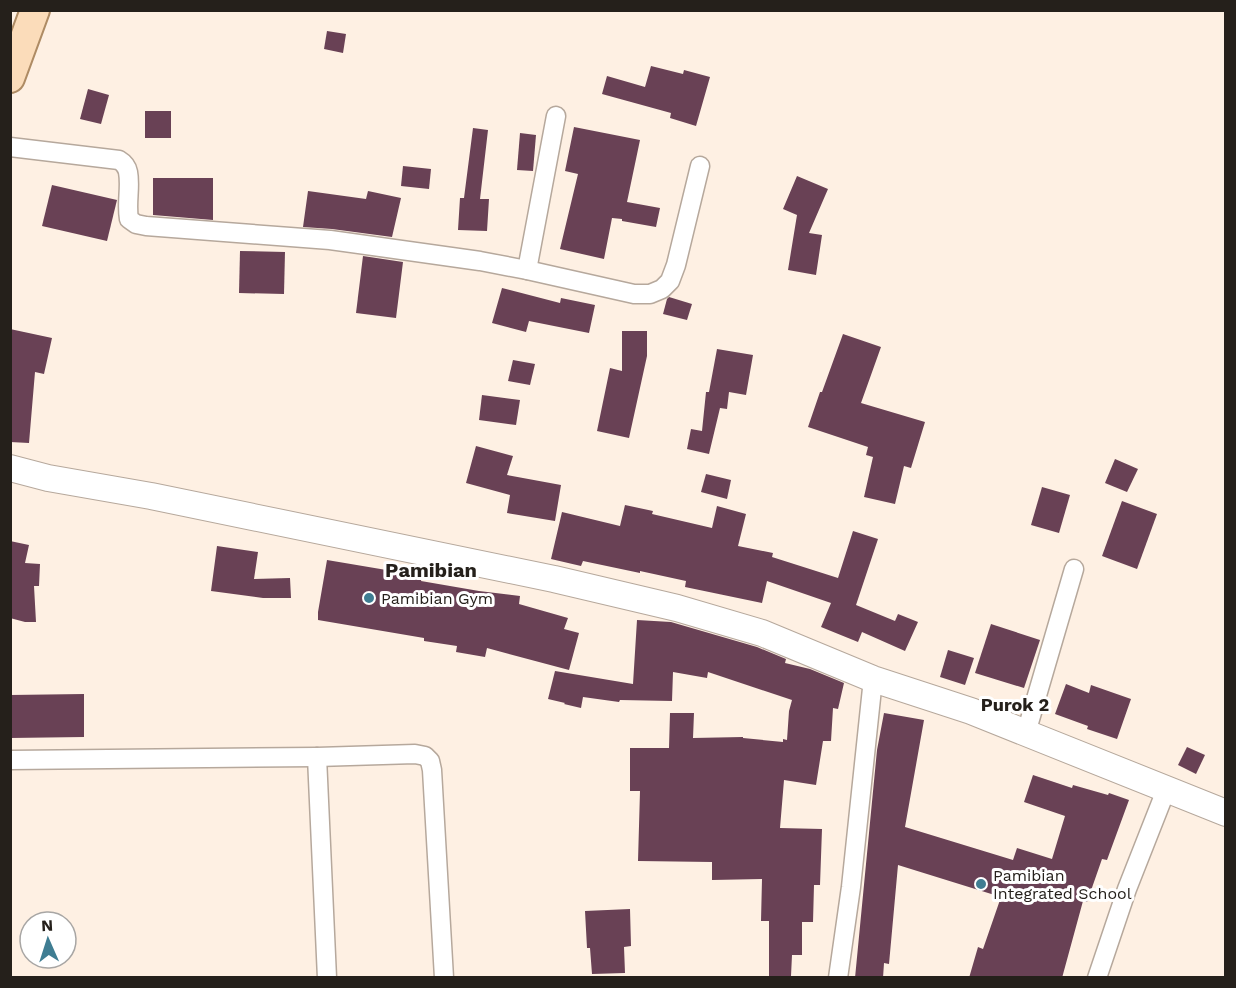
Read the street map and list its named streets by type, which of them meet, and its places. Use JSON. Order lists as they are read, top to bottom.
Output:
{
  "districts": ["Pamibian", "Purok 2"],
  "places": ["Pamibian Gym", "Pamibian Integrated School"],
  "north": "top"
}
